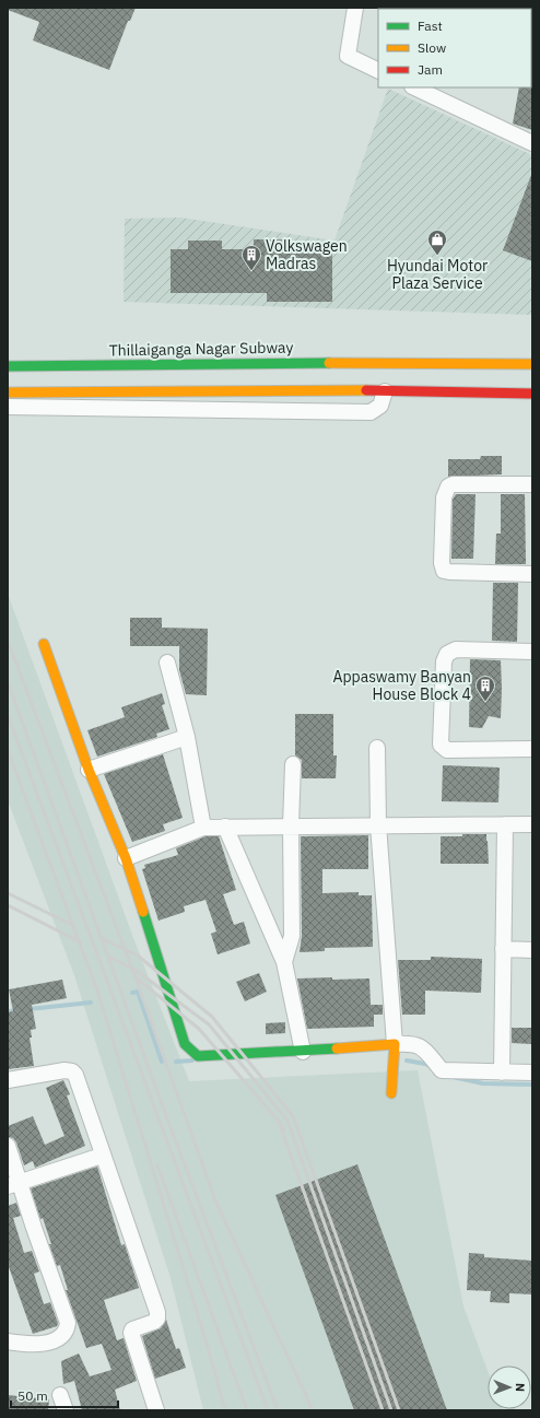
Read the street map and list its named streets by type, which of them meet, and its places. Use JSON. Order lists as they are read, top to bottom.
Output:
{
  "streets": {
    "main road": ["Thillaiganga Nagar Subway"]
  },
  "places": {
    "shop": ["Hyundai Motor Plaza Service"],
    "building": ["Volkswagen Madras", "Appaswamy Banyan House Block 4"]
  },
  "legend": ["Fast", "Slow", "Jam"],
  "scale_bar": "50 m",
  "north": "right"
}
